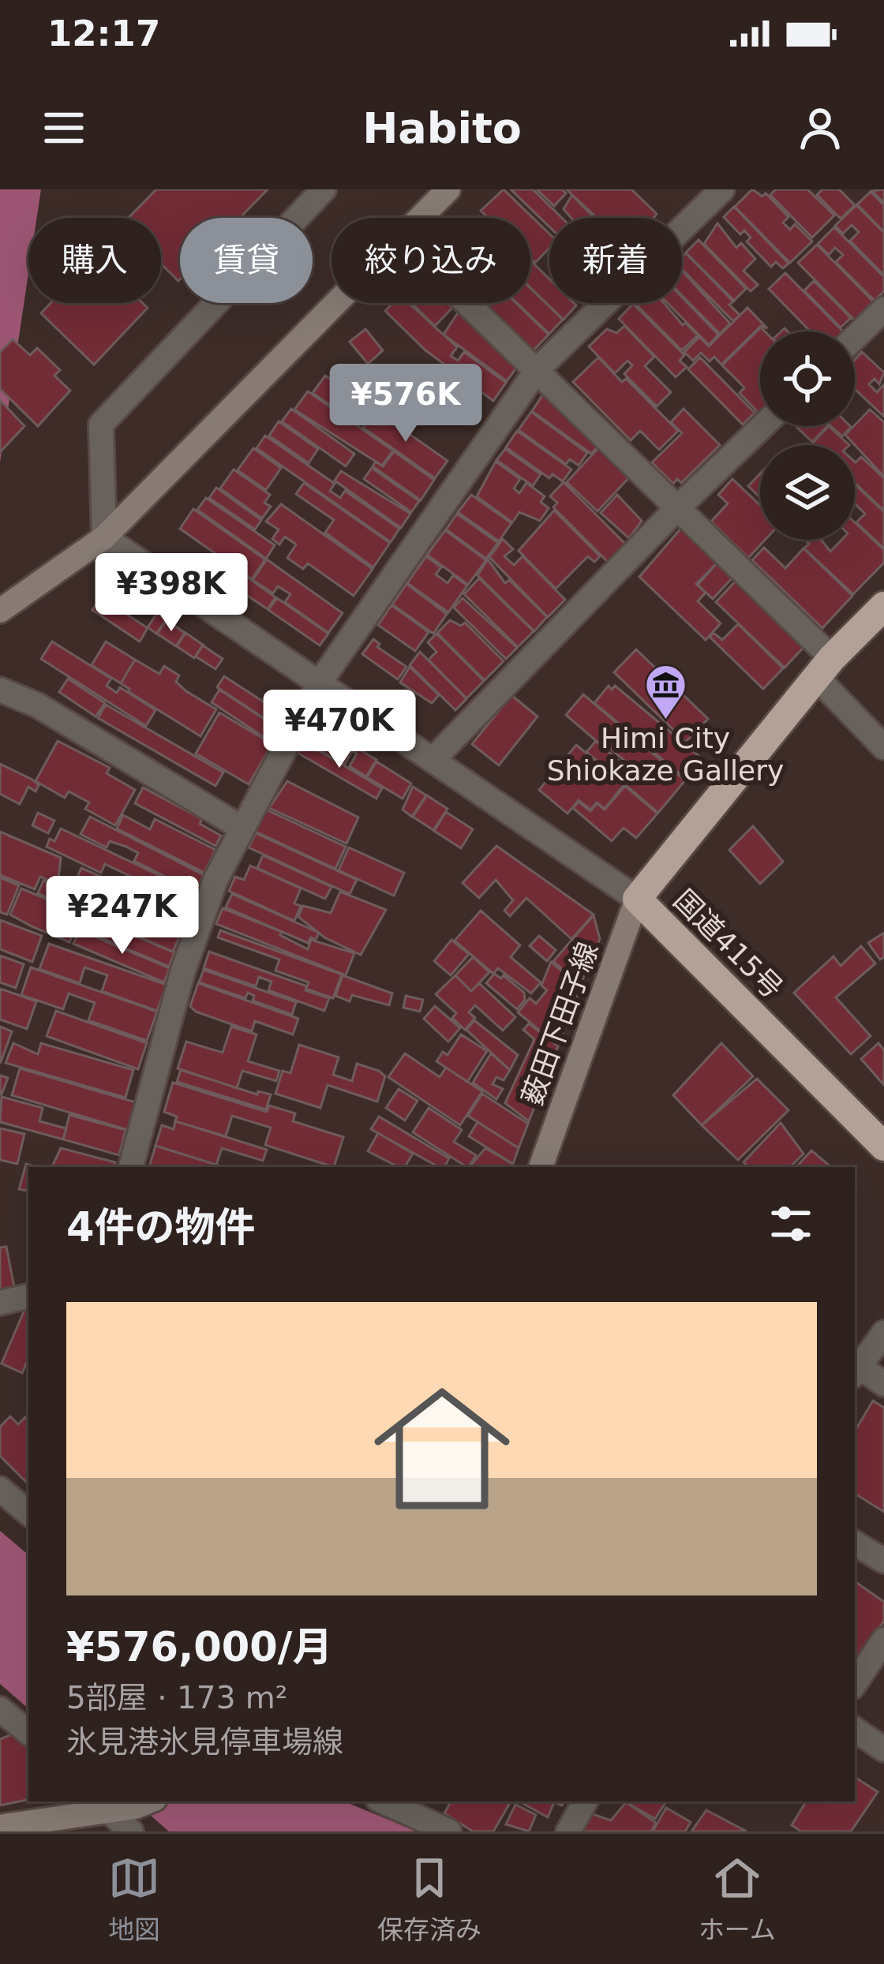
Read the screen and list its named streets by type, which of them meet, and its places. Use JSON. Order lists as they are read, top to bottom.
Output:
{
  "streets": {
    "highway": ["国道415号"],
    "main road": ["薮田下田子線"]
  },
  "crossings": [
    ["国道415号", "薮田下田子線"]
  ],
  "places": {
    "museum": ["Himi City Shiokaze Gallery"]
  },
  "page": {
    "status": "12:17",
    "header": "Habito",
    "chip": [
      "購入",
      "賃貸",
      "絞り込み",
      "新着"
    ],
    "price": [
      "¥576K",
      "¥398K",
      "¥470K",
      "¥247K"
    ],
    "heading": "4件の物件",
    "list": [
      {
        "name": "¥576,000/月",
        "note": "5部屋 · 173 m² · 氷見港氷見停車場線"
      }
    ],
    "tabs": ["地図", "保存済み", "ホーム"]
  }
}
